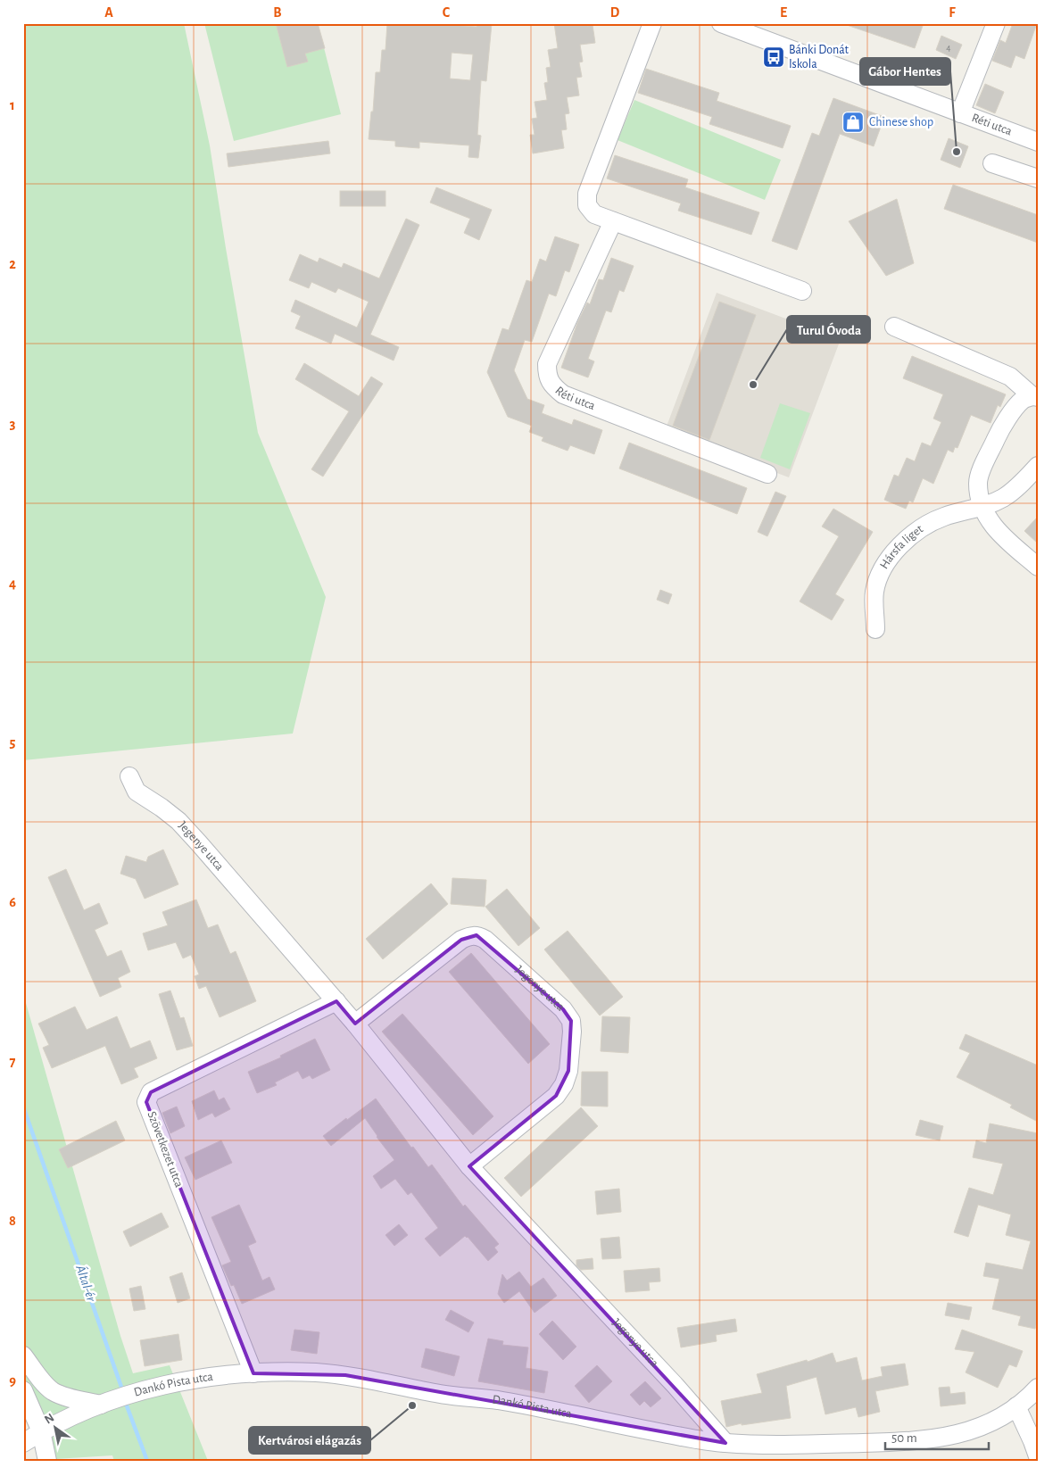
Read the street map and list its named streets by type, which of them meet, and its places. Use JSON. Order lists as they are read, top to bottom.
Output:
{
  "streets": {
    "street": [
      "Réti utca",
      "Hársfa liget",
      "Jegenye utca",
      "Szövetkezet utca",
      "Dankó Pista utca"
    ]
  },
  "crossings": [
    ["Jegenye utca", "Szövetkezet utca"],
    ["Jegenye utca", "Dankó Pista utca"],
    ["Szövetkezet utca", "Dankó Pista utca"]
  ],
  "water": ["Által-ér"],
  "places": {
    "bus stop": ["Bánki Donát Iskola"],
    "shop": ["Chinese shop"],
    "other": ["Gábor Hentes", "Turul Óvoda", "Kertvárosi elágazás"]
  },
  "house_numbers": ["4"],
  "scale_bar": "50 m",
  "north": "top left",
  "grid": {
    "columns": [
      "A",
      "B",
      "C",
      "D",
      "E",
      "F"
    ],
    "rows": [
      "1",
      "2",
      "3",
      "4",
      "5",
      "6",
      "7",
      "8",
      "9"
    ]
  }
}
